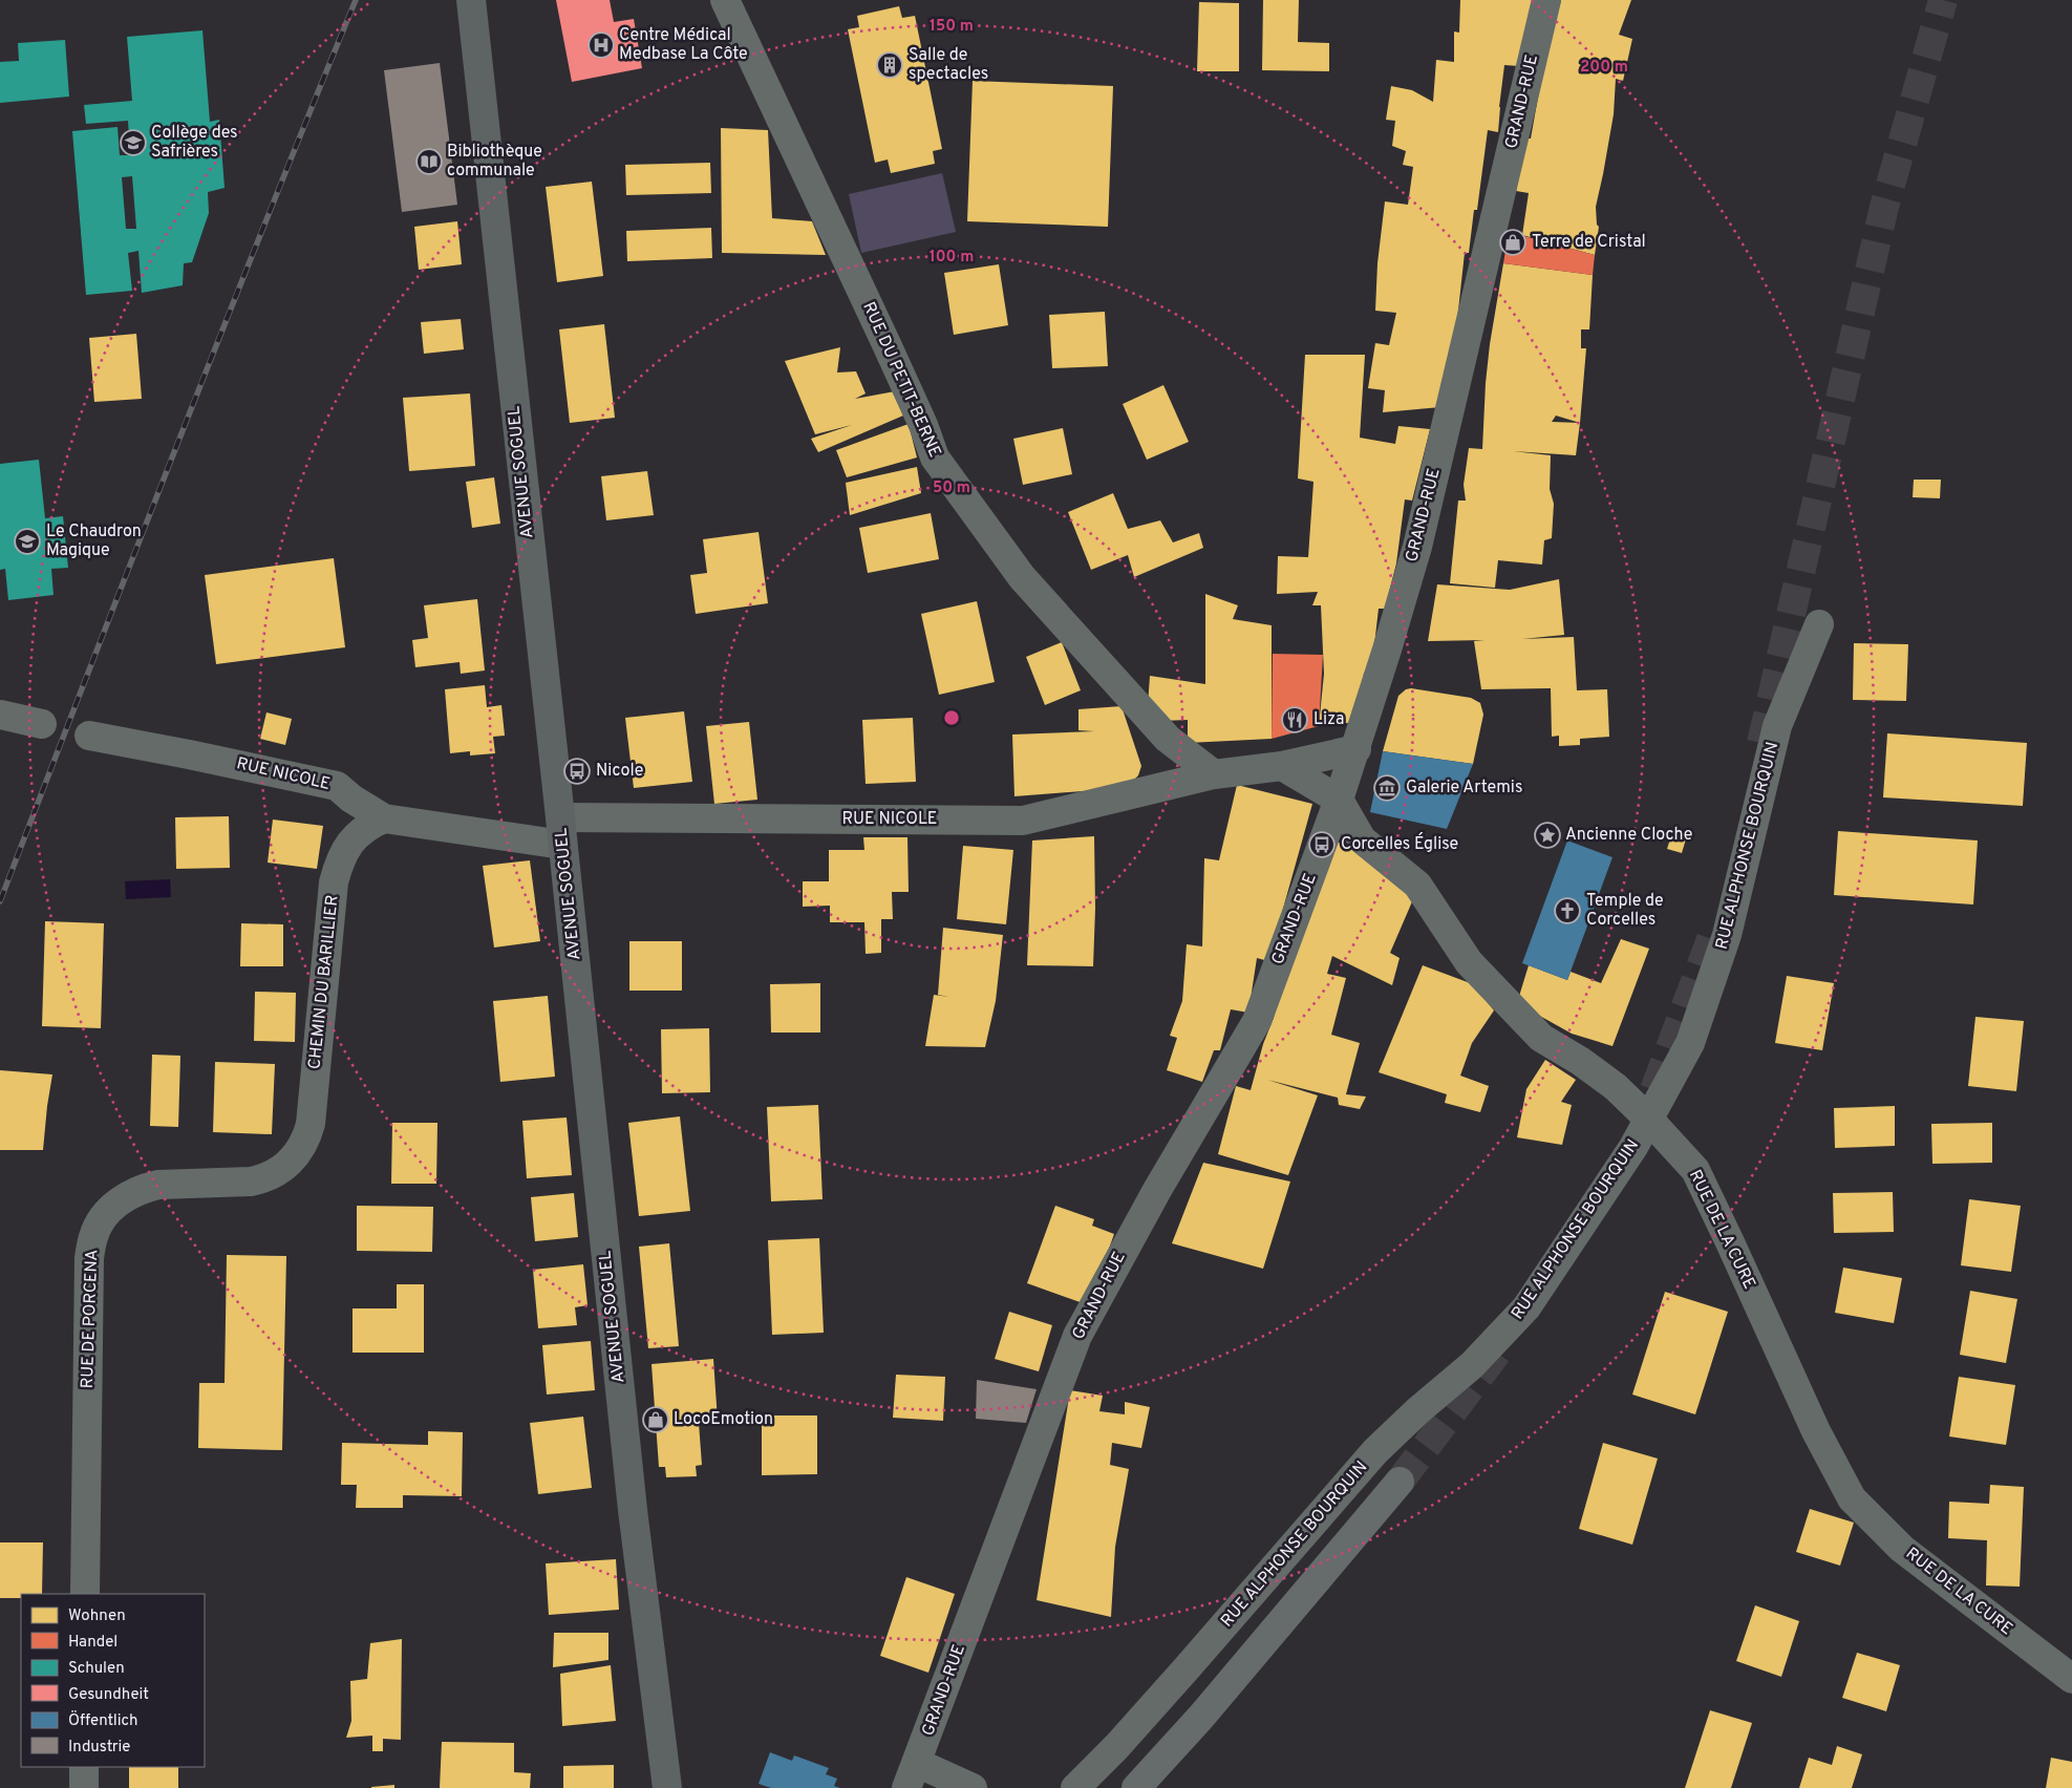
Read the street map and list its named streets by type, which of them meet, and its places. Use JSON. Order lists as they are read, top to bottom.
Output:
{
  "streets": {
    "street": [
      "GRAND-RUE",
      "RUE DU PETIT-BERNE",
      "AVENUE SOGUEL",
      "RUE NICOLE",
      "RUE ALPHONSE BOURQUIN",
      "CHEMIN DU BARILLIER",
      "RUE DE LA CURE",
      "RUE DE PORCENA"
    ]
  },
  "crossings": [
    ["GRAND-RUE", "RUE DE LA CURE"],
    ["RUE DU PETIT-BERNE", "RUE NICOLE"],
    ["AVENUE SOGUEL", "RUE NICOLE"],
    ["RUE NICOLE", "CHEMIN DU BARILLIER"],
    ["RUE ALPHONSE BOURQUIN", "RUE DE LA CURE"],
    ["CHEMIN DU BARILLIER", "RUE DE PORCENA"]
  ],
  "places": {
    "hospital": ["Centre Médical Medbase La Côte"],
    "building": ["Salle de spectacles"],
    "school or university": ["Collège des Safrières", "Le Chaudron Magique"],
    "library": ["Bibliothèque communale"],
    "shop": ["Terre de Cristal", "LocoEmotion"],
    "restaurant": ["Liza"],
    "bus stop": ["Nicole", "Corcelles Église"],
    "museum": ["Galerie Artemis"],
    "place": ["Ancienne Cloche"],
    "church": ["Temple de Corcelles"]
  },
  "legend": [
    "Wohnen",
    "Handel",
    "Schulen",
    "Gesundheit",
    "Öffentlich",
    "Industrie"
  ],
  "rings": [
    "150 m",
    "200 m",
    "100 m",
    "50 m"
  ]
}
